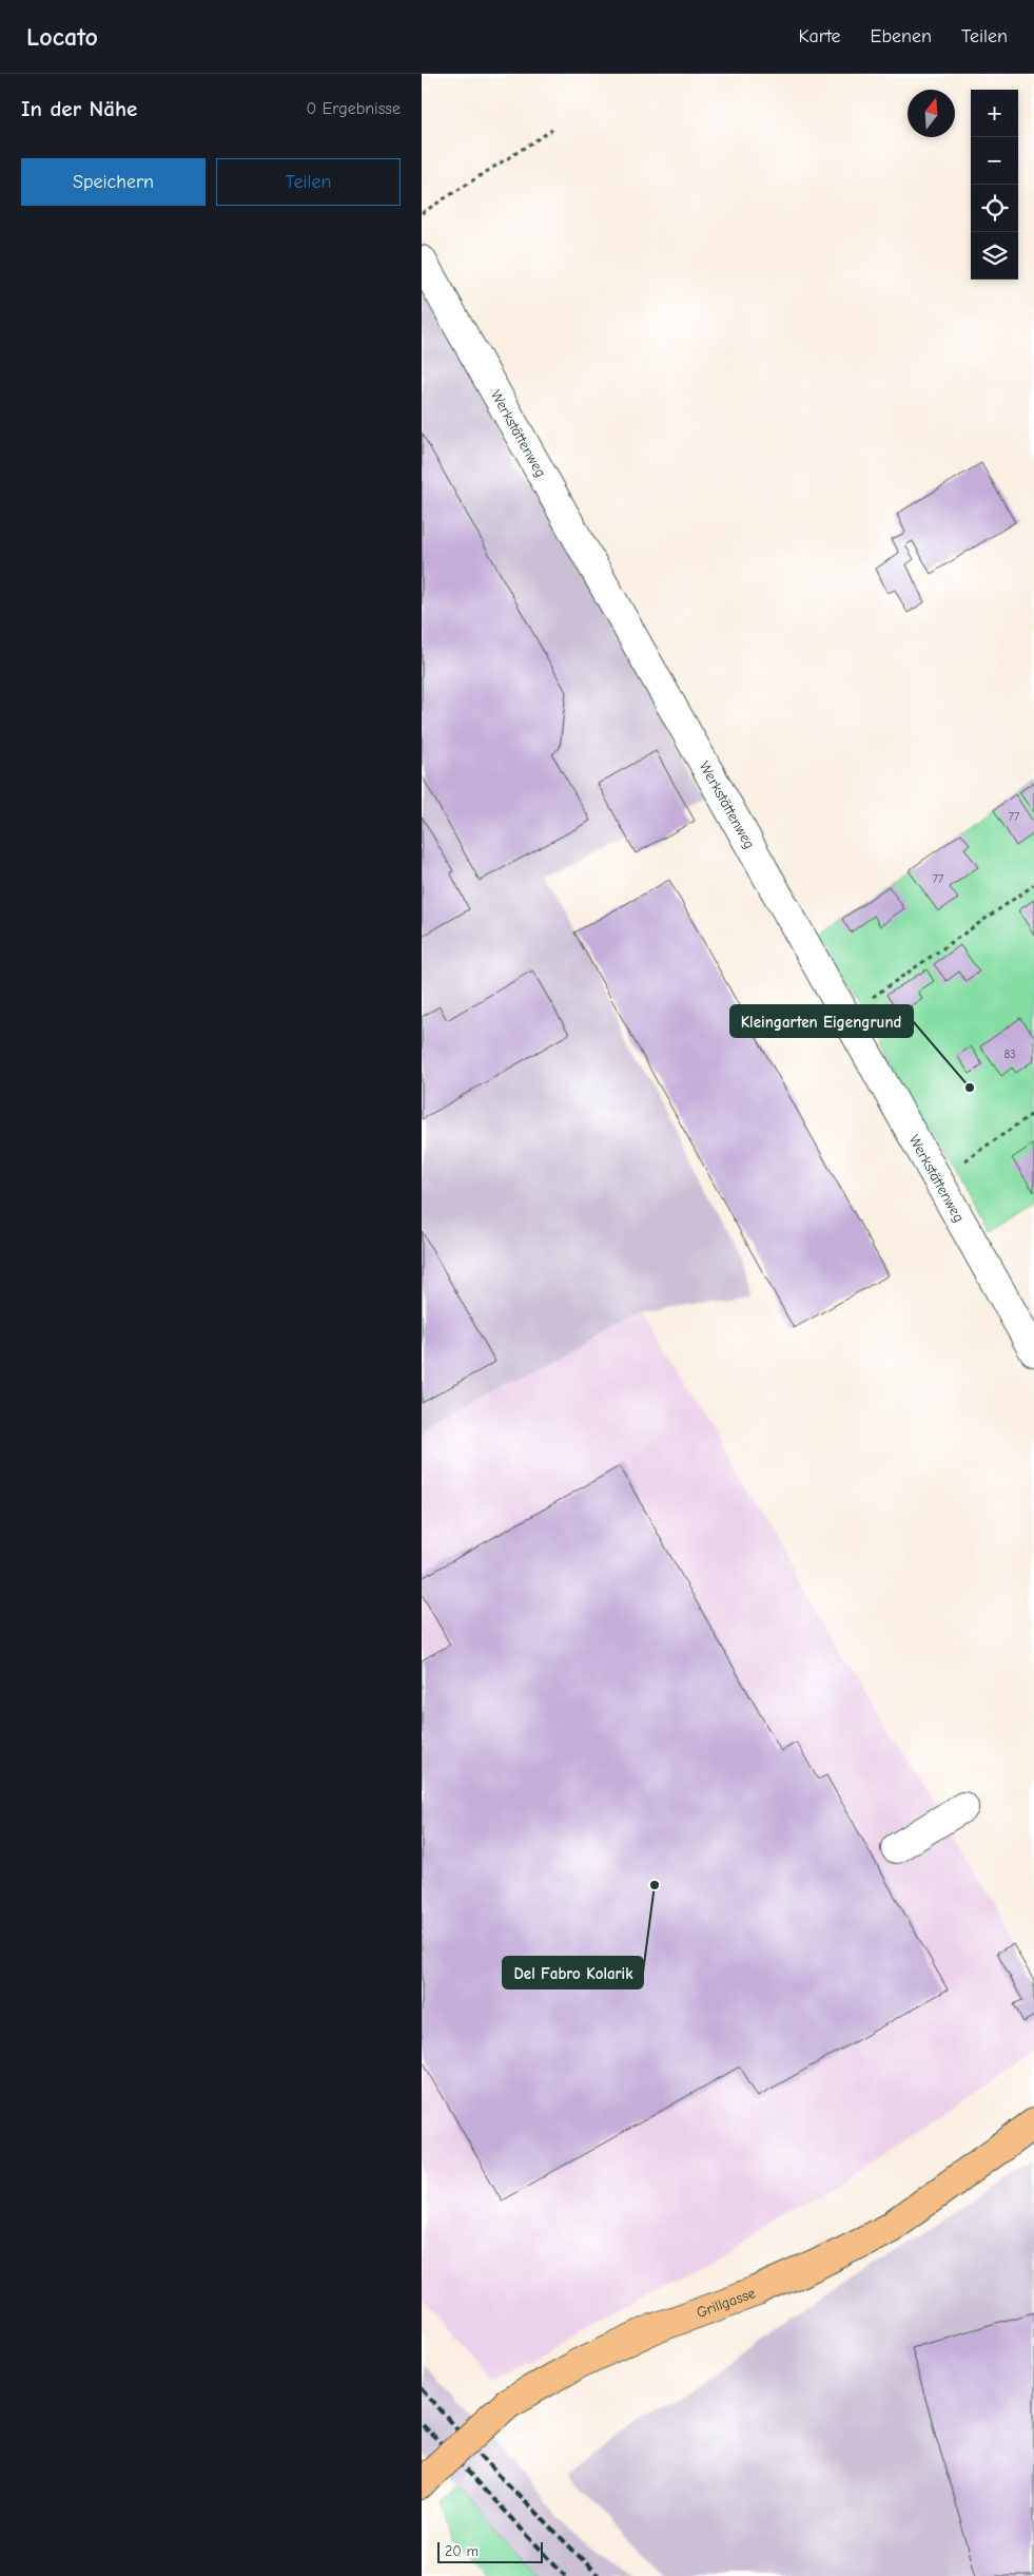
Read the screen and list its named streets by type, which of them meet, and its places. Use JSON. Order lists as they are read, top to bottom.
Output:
{
  "streets": {
    "main road": ["Grillgasse"],
    "street": ["Werkstättenweg"]
  },
  "places": ["Kleingarten Eigengrund", "Del Fabro Kolarik"],
  "house_numbers": ["77", "77", "83"],
  "scale_bar": "20 m",
  "north": "top",
  "page": {
    "header": "Locato",
    "nav": ["Karte", "Ebenen", "Teilen"],
    "heading": ["In der Nähe", "0 Ergebnisse"],
    "map_buttons": ["+", "−"],
    "buttons": ["Speichern", "Teilen"],
    "scale": "20 m"
  }
}
